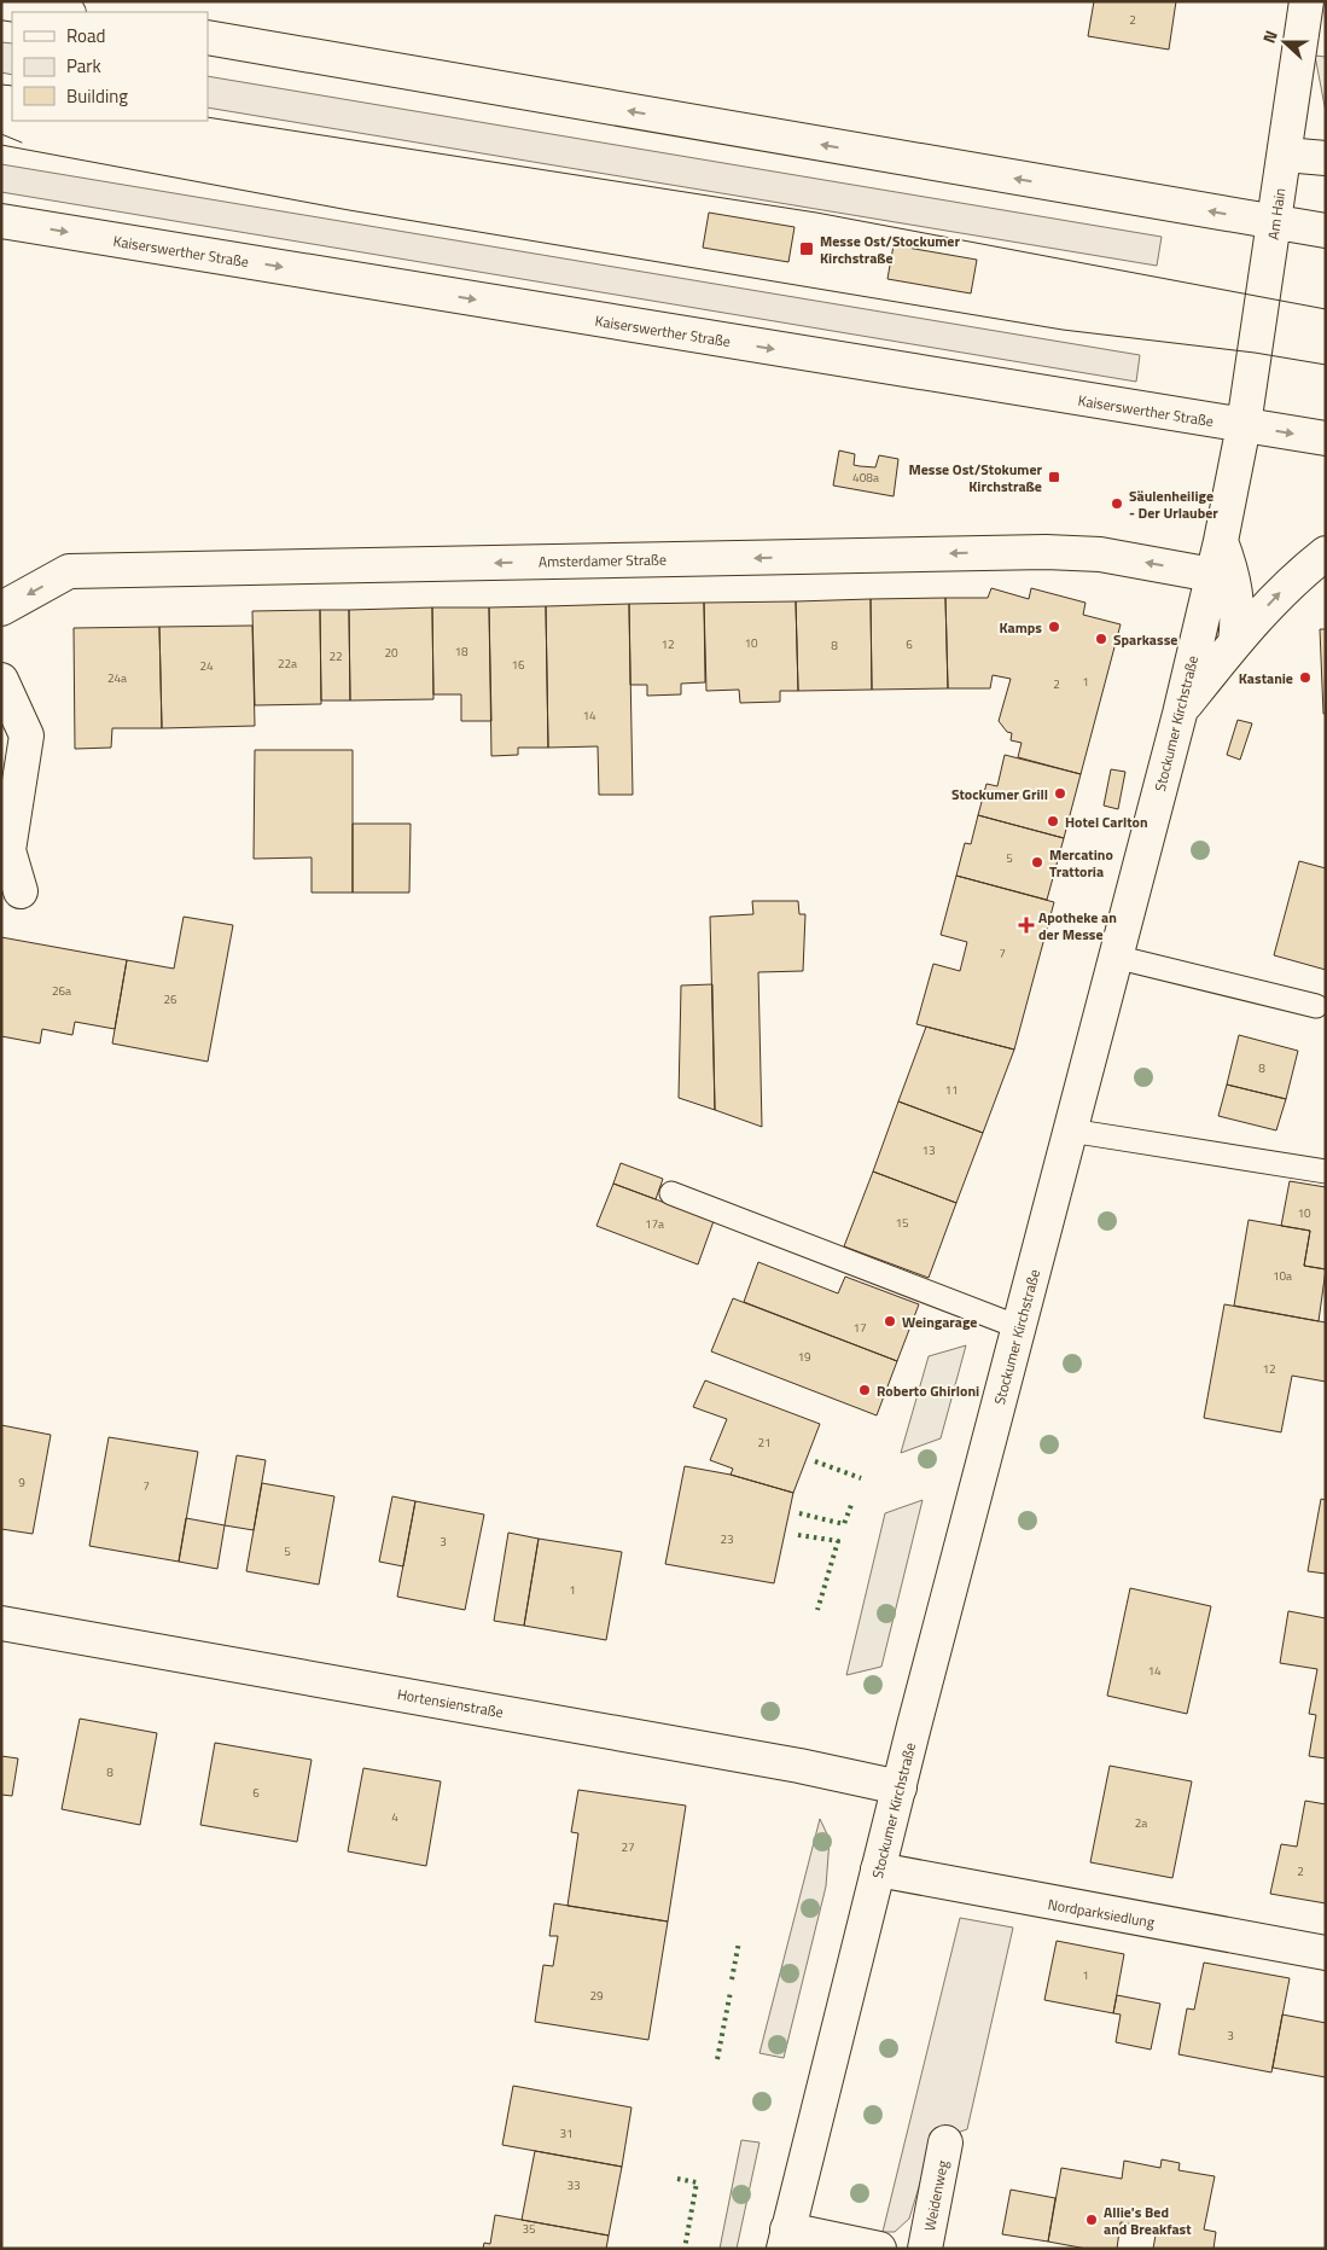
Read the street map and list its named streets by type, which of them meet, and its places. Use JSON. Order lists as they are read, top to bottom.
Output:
{
  "streets": {
    "street": [
      "Am Hain",
      "Kaiserswerther Straße",
      "Amsterdamer Straße",
      "Stockumer Kirchstraße",
      "Hortensienstraße",
      "Nordparksiedlung",
      "Weidenweg"
    ]
  },
  "crossings": [
    ["Am Hain", "Kaiserswerther Straße"],
    ["Am Hain", "Stockumer Kirchstraße"],
    ["Kaiserswerther Straße", "Stockumer Kirchstraße"],
    ["Amsterdamer Straße", "Stockumer Kirchstraße"],
    ["Stockumer Kirchstraße", "Hortensienstraße"],
    ["Stockumer Kirchstraße", "Nordparksiedlung"]
  ],
  "one_way": ["Amsterdamer Straße"],
  "places": {
    "transit": ["Messe Ost/Stockumer Kirchstraße", "Messe Ost/Stokumer Kirchstraße"],
    "other": [
      "Säulenheilige - Der Urlauber",
      "Kamps",
      "Sparkasse",
      "Kastanie",
      "Stockumer Grill",
      "Hotel Carlton",
      "Mercatino Trattoria",
      "Weingarage",
      "Roberto Ghirloni",
      "Allie's Bed and Breakfast"
    ],
    "health": ["Apotheke an der Messe"]
  },
  "house_numbers": [
    "2",
    "408a",
    "10",
    "12",
    "6",
    "8",
    "18",
    "20",
    "22",
    "22a",
    "16",
    "24",
    "24a",
    "1",
    "2",
    "14",
    "5",
    "7",
    "26a",
    "26",
    "8",
    "11",
    "13",
    "10",
    "15",
    "17a",
    "10a",
    "17",
    "19",
    "12",
    "21",
    "9",
    "7",
    "23",
    "3",
    "5",
    "1",
    "14",
    "8",
    "6",
    "4",
    "2a",
    "27",
    "2",
    "1",
    "29",
    "3",
    "31",
    "33",
    "35"
  ],
  "legend": ["Road", "Park", "Building"],
  "north": "left"
}
